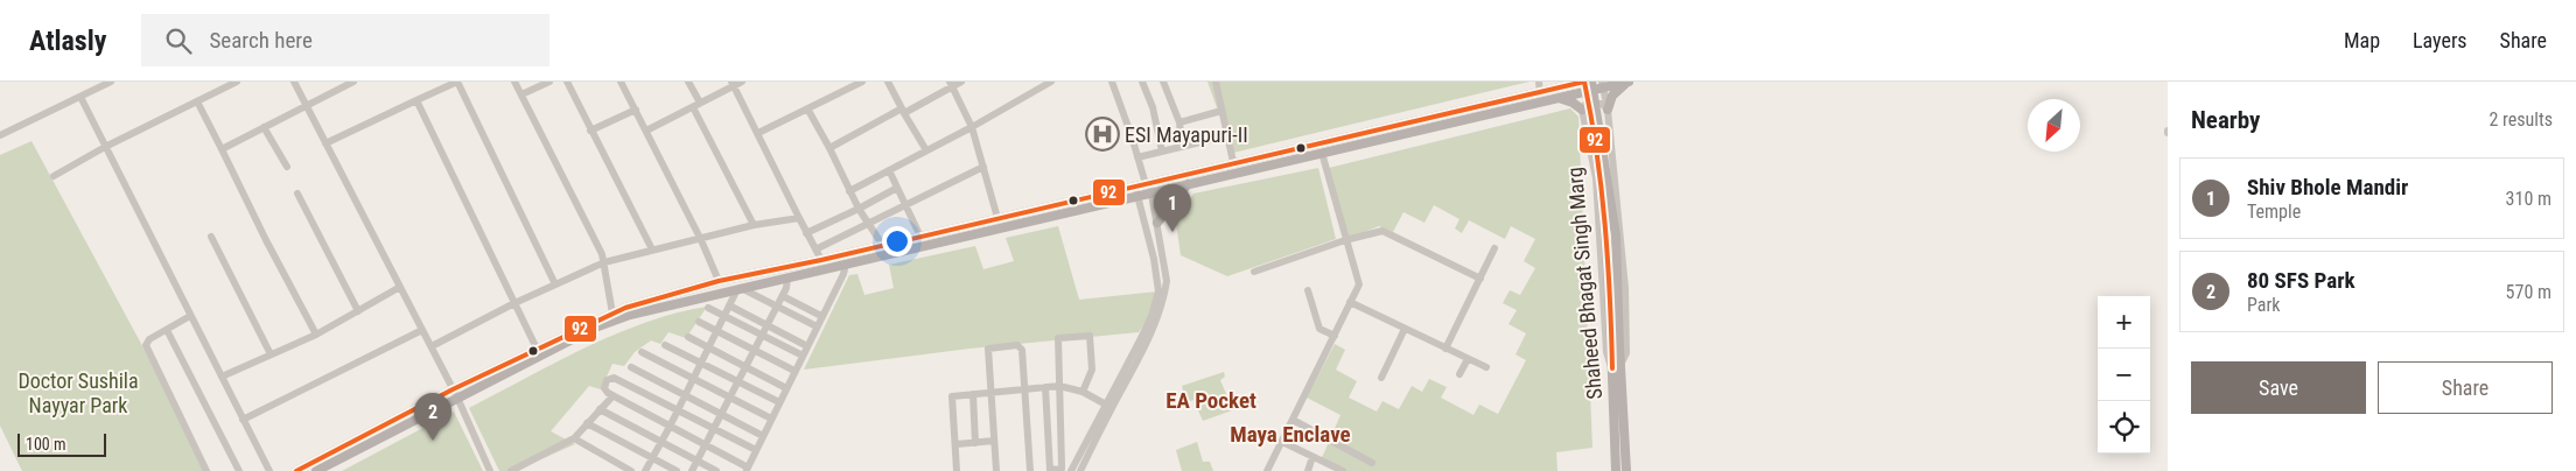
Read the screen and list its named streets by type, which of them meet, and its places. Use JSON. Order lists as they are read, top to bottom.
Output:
{
  "streets": {
    "main road": ["Shaheed Bhagat Singh Marg"]
  },
  "districts": ["EA Pocket", "Maya Enclave"],
  "parks": ["Doctor Sushila Nayyar Park"],
  "places": {
    "hospital": ["ESI Mayapuri-II"]
  },
  "lines": ["transit line 92"],
  "scale_bar": "100 m",
  "north": "bottom left",
  "page": {
    "header": "Atlasly",
    "search": "Search here",
    "nav": ["Map", "Layers", "Share"],
    "heading": ["Nearby", "2 results"],
    "list": [
      {
        "mark": "1",
        "name": "Shiv Bhole Mandir",
        "note": "Temple",
        "value": "310 m"
      },
      {
        "mark": "2",
        "name": "80 SFS Park",
        "note": "Park",
        "value": "570 m"
      }
    ],
    "pins": ["1", "2"],
    "map_buttons": ["+", "−"],
    "buttons": ["Save", "Share"],
    "scale": "100 m"
  }
}
